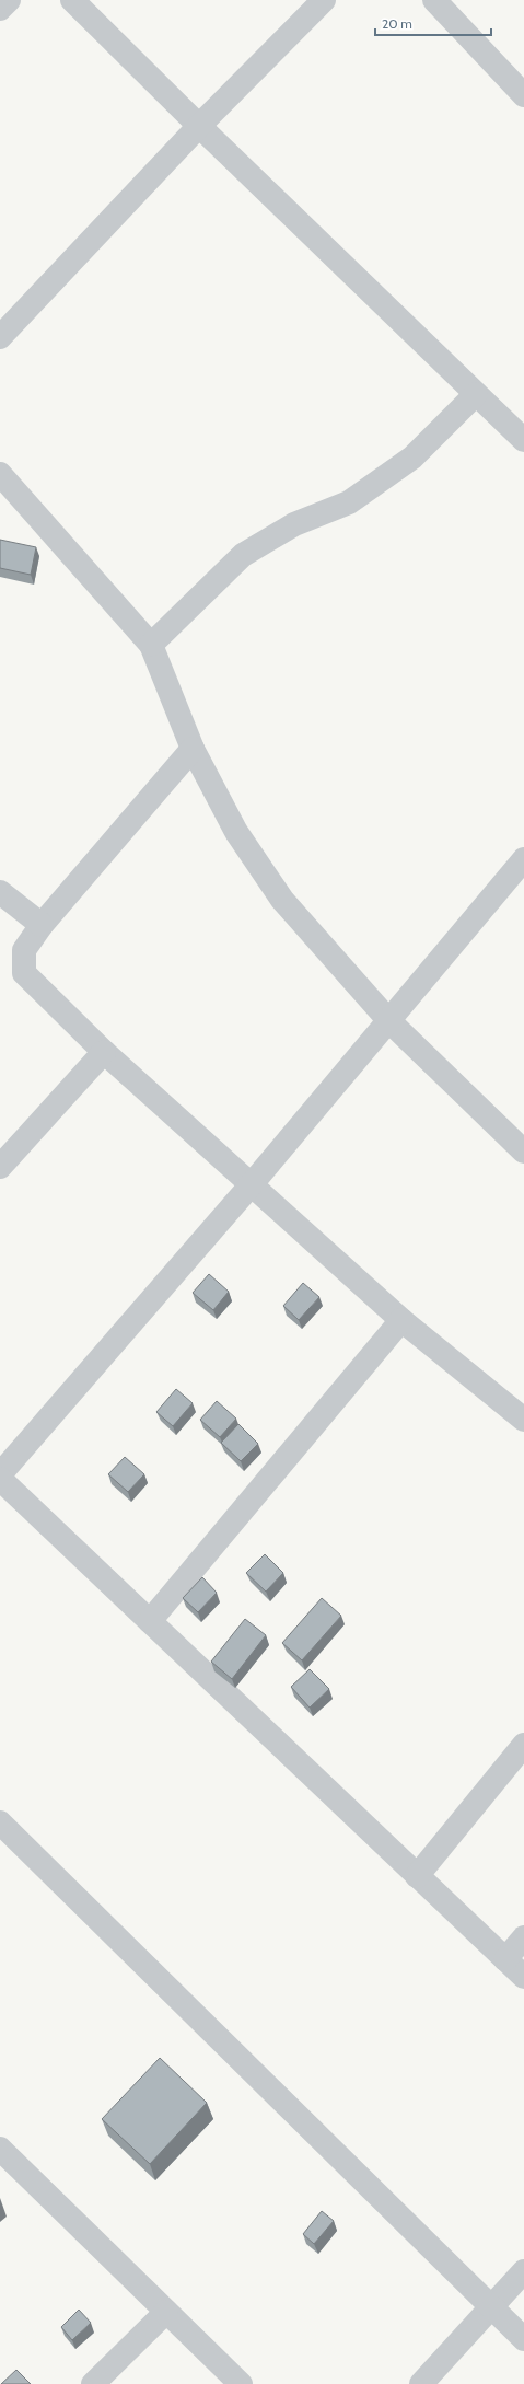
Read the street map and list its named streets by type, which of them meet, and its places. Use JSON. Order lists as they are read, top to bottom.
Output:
{
  "scale_bar": "20 m"
}
